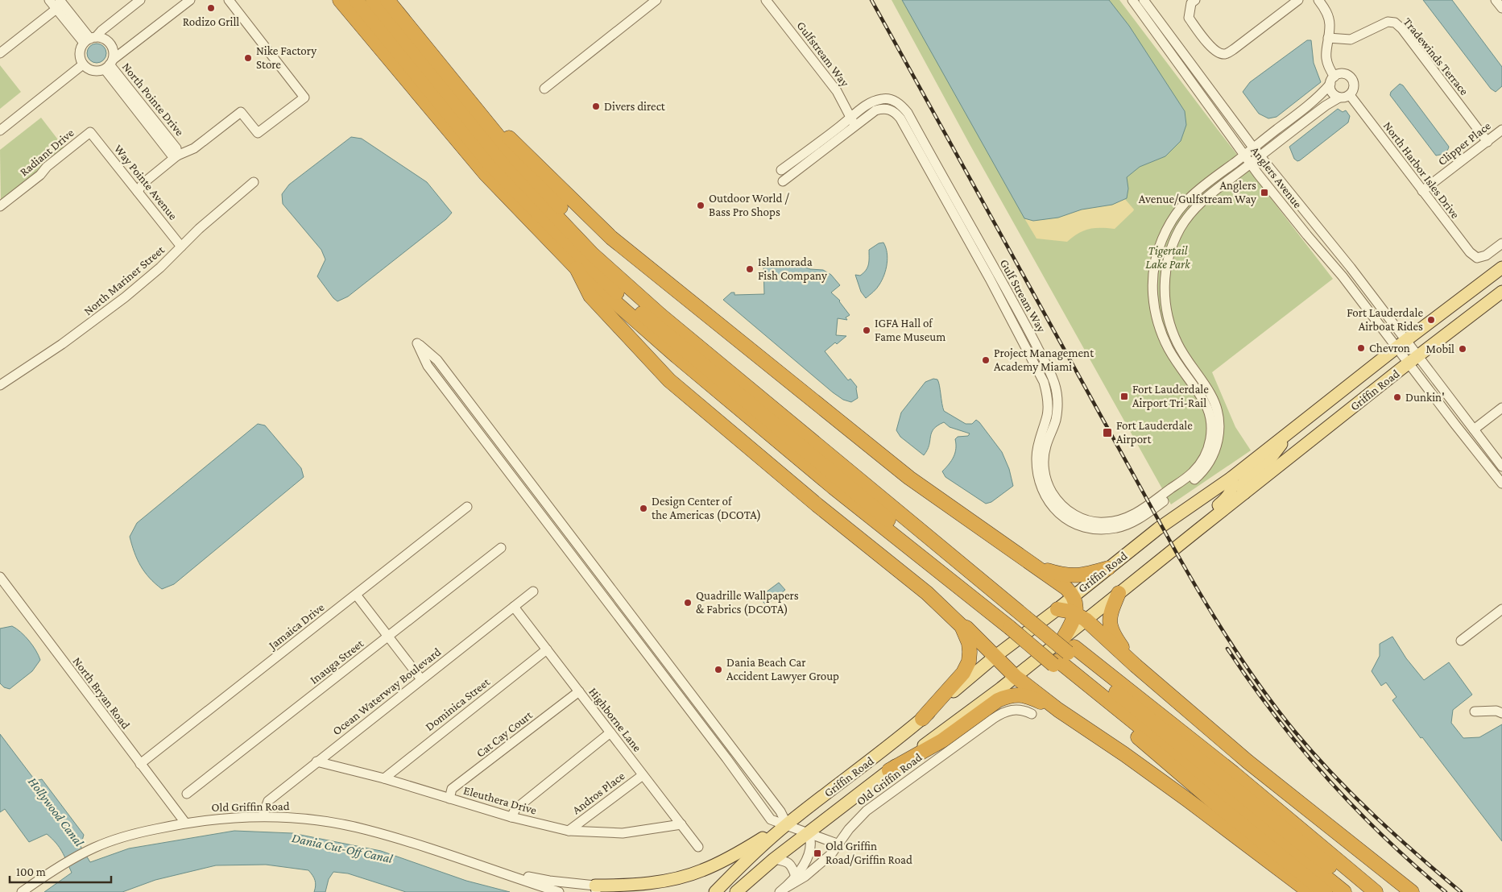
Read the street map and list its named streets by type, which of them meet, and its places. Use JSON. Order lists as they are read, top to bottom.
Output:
{
  "streets": {
    "main road": ["Griffin Road"],
    "street": [
      "Gulfstream Way",
      "Tradewinds Terrace",
      "North Pointe Drive",
      "Clipper Place",
      "Radiant Drive",
      "North Harbor Isles Drive",
      "Anglers Avenue",
      "Way Pointe Avenue",
      "North Mariner Street",
      "Gulf Stream Way",
      "Jamaica Drive",
      "Inauga Street",
      "Ocean Waterway Boulevard",
      "North Bryan Road",
      "Dominica Street",
      "Highborne Lane",
      "Cat Cay Court",
      "Old Griffin Road",
      "Andros Place",
      "Eleuthera Drive"
    ]
  },
  "crossings": [
    ["Gulfstream Way", "Gulf Stream Way"],
    ["Tradewinds Terrace", "Clipper Place"],
    ["Clipper Place", "North Harbor Isles Drive"],
    ["Radiant Drive", "Way Pointe Avenue"],
    ["North Harbor Isles Drive", "Gulf Stream Way"],
    ["Anglers Avenue", "Gulf Stream Way"],
    ["Anglers Avenue", "Griffin Road"],
    ["Way Pointe Avenue", "North Mariner Street"],
    ["Jamaica Drive", "North Bryan Road"],
    ["Ocean Waterway Boulevard", "Highborne Lane"],
    ["Ocean Waterway Boulevard", "Old Griffin Road"],
    ["Ocean Waterway Boulevard", "Eleuthera Drive"],
    ["North Bryan Road", "Old Griffin Road"],
    ["Dominica Street", "Highborne Lane"],
    ["Dominica Street", "Eleuthera Drive"],
    ["Highborne Lane", "Cat Cay Court"],
    ["Highborne Lane", "Andros Place"],
    ["Highborne Lane", "Eleuthera Drive"],
    ["Cat Cay Court", "Eleuthera Drive"],
    ["Andros Place", "Eleuthera Drive"]
  ],
  "water": ["Hollywood Canal", "Dania Cut-Off Canal"],
  "parks": ["Tigertail Lake Park"],
  "places": {
    "other": [
      "Rodizo Grill",
      "Nike Factory Store",
      "Divers direct",
      "Outdoor World / Bass Pro Shops",
      "Islamorada Fish Company",
      "Fort Lauderdale Airboat Rides",
      "IGFA Hall of Fame Museum",
      "Chevron",
      "Mobil",
      "Project Management Academy Miami",
      "Dunkin'",
      "Design Center of the Americas (DCOTA)",
      "Quadrille Wallpapers & Fabrics (DCOTA)",
      "Dania Beach Car Accident Lawyer Group"
    ],
    "transit": [
      "Anglers Avenue/Gulfstream Way",
      "Fort Lauderdale Airport Tri-Rail",
      "Fort Lauderdale Airport",
      "Old Griffin Road/Griffin Road"
    ]
  },
  "scale_bar": "100 m"
}
